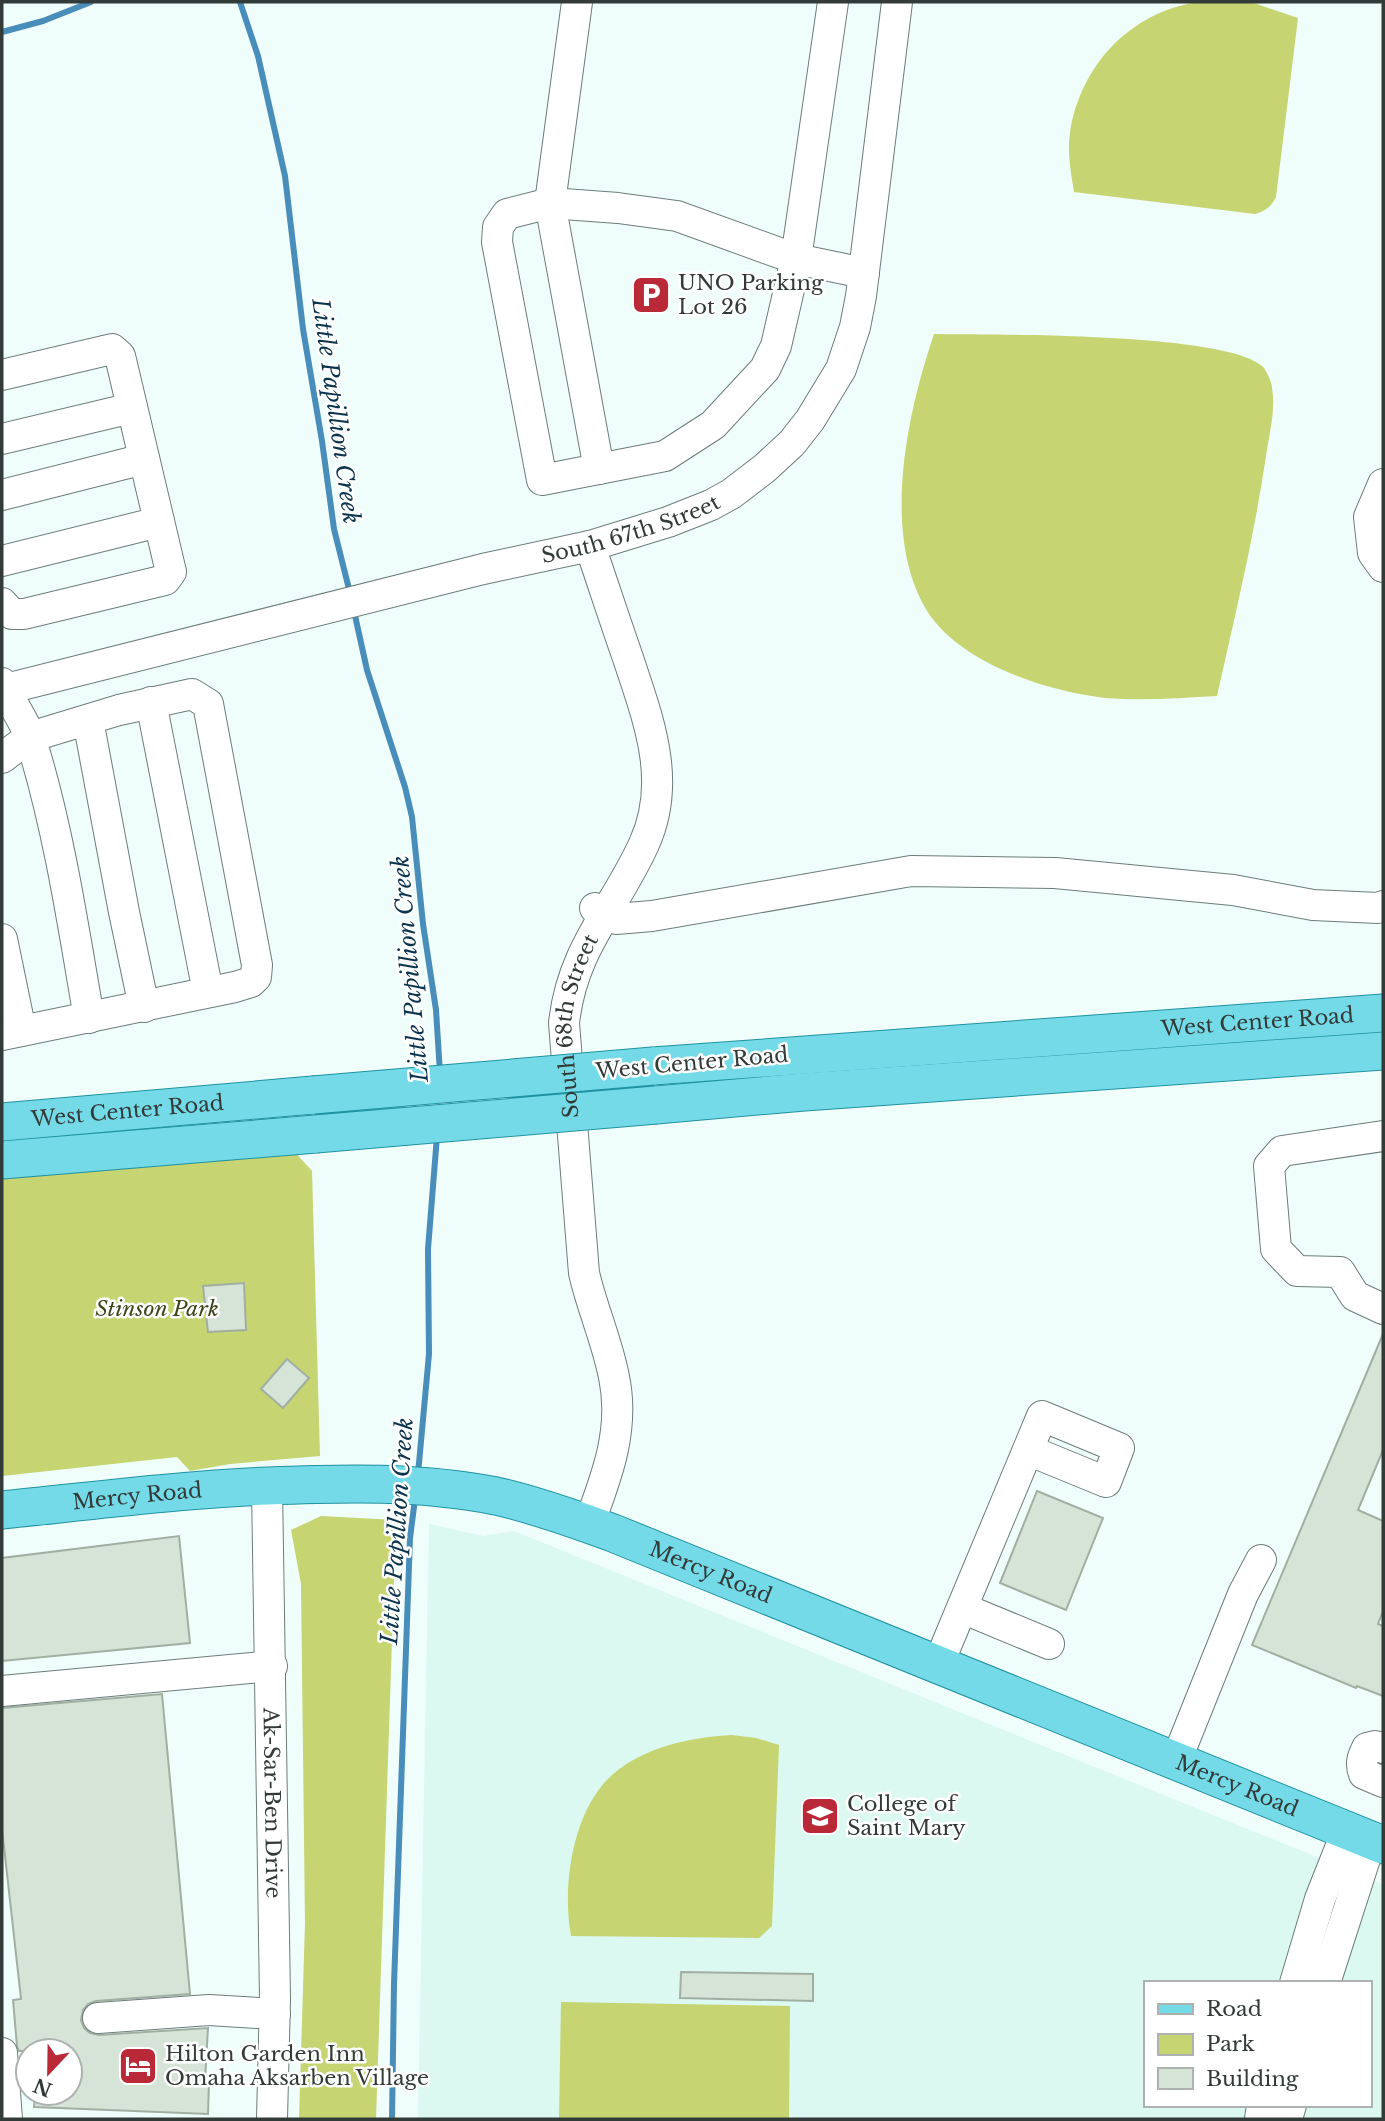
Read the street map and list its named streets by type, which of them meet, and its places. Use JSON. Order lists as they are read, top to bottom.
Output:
{
  "streets": {
    "main road": ["West Center Road", "Mercy Road"],
    "street": ["South 67th Street", "South 68th Street", "Ak-Sar-Ben Drive"]
  },
  "crossings": [
    ["South 67th Street", "South 68th Street"],
    ["South 68th Street", "Mercy Road"],
    ["Mercy Road", "Ak-Sar-Ben Drive"]
  ],
  "water": ["Little Papillion Creek"],
  "parks": ["Stinson Park"],
  "places": {
    "parking": ["UNO Parking Lot 26"],
    "school or university": ["College of Saint Mary"],
    "hotel": ["Hilton Garden Inn Omaha Aksarben Village"]
  },
  "legend": ["Road", "Park", "Building"],
  "north": "bottom"
}
